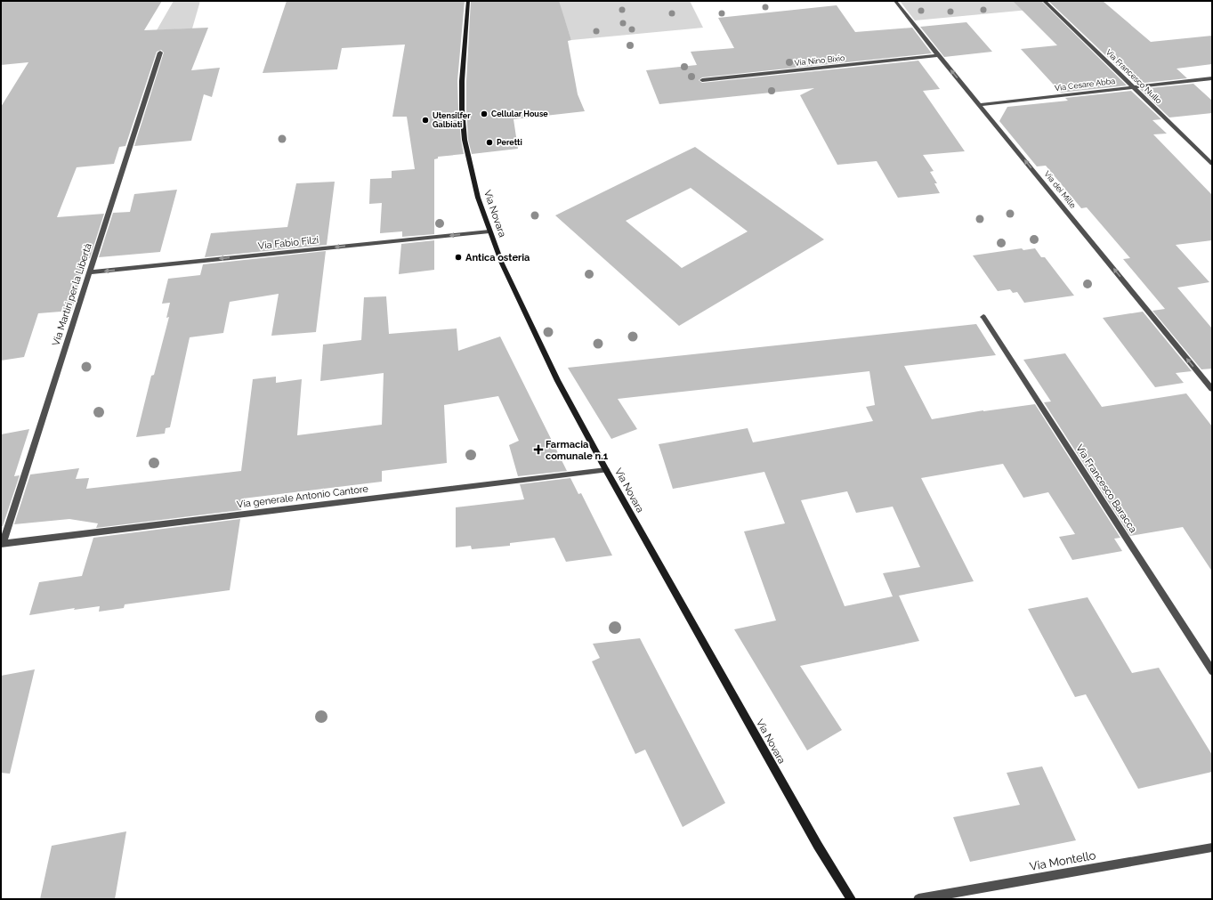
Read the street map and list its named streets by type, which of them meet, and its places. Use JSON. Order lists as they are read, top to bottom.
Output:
{
  "streets": {
    "street": [
      "Via Nino Bixio",
      "Via Francesco Nullo",
      "Via Cesare Abba",
      "Via dei Mille",
      "Via Novara",
      "Via Fabio Filzi",
      "Via Martiri per la Libertà",
      "Via Francesco Baracca",
      "Via generale Antonio Cantore",
      "Via Montello"
    ]
  },
  "crossings": [
    ["Via Nino Bixio", "Via dei Mille"],
    ["Via Francesco Nullo", "Via Cesare Abba"],
    ["Via Cesare Abba", "Via dei Mille"],
    ["Via Novara", "Via Fabio Filzi"],
    ["Via Novara", "Via generale Antonio Cantore"],
    ["Via Fabio Filzi", "Via Martiri per la Libertà"],
    ["Via Martiri per la Libertà", "Via generale Antonio Cantore"]
  ],
  "one_way": ["Via dei Mille", "Via Fabio Filzi"],
  "places": {
    "other": [
      "Cellular House",
      "Utensilfer Galbiati",
      "Peretti",
      "Antica osteria"
    ],
    "health": ["Farmacia comunale n.1"]
  }
}
